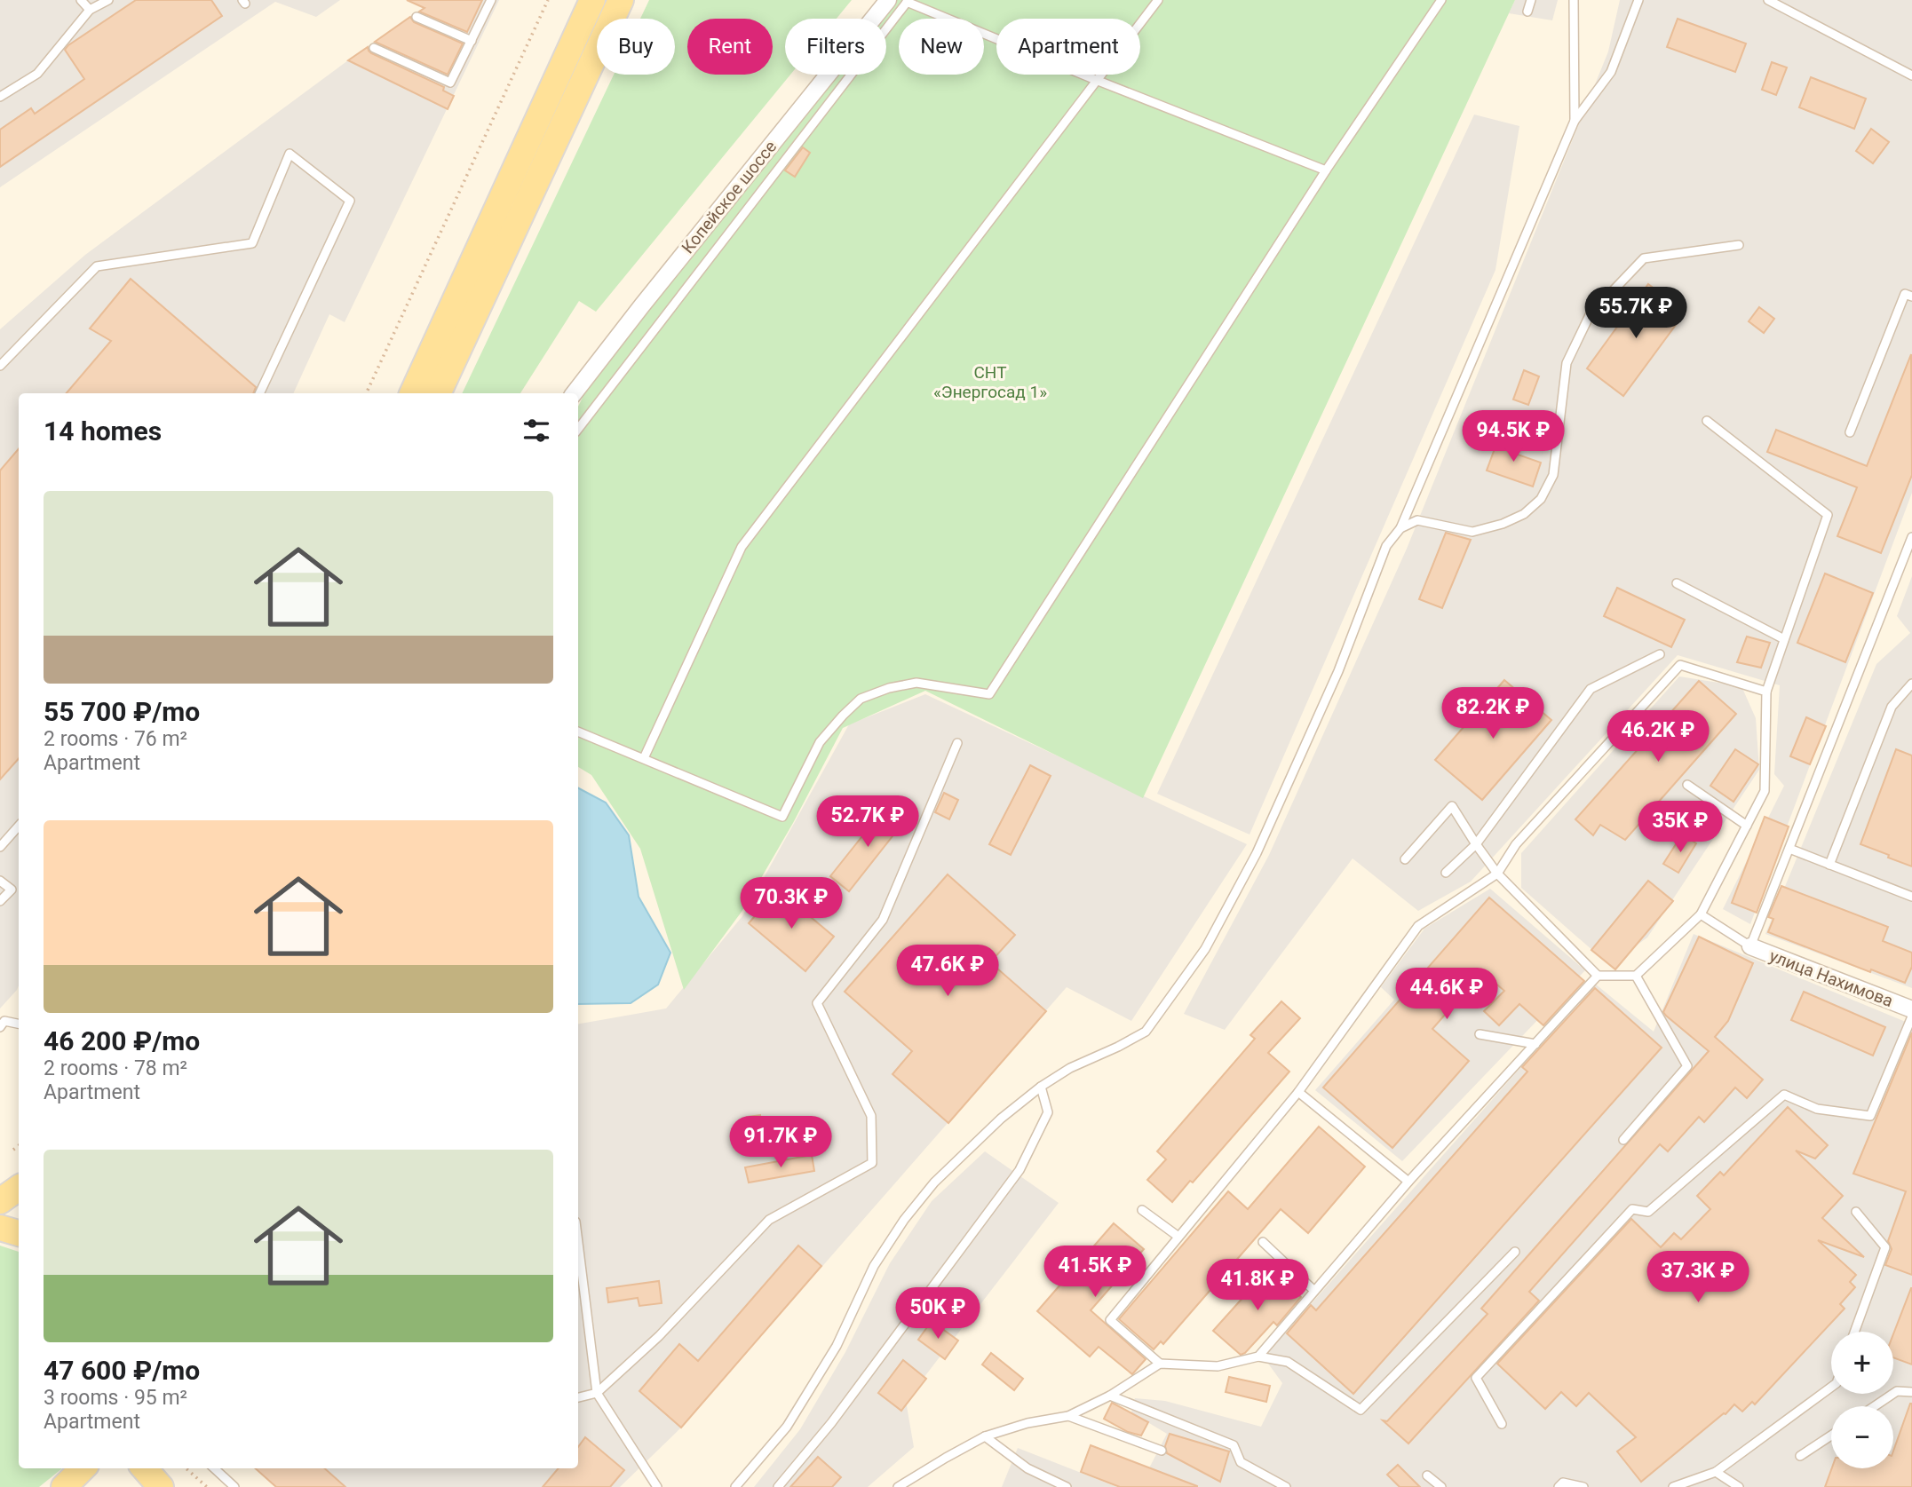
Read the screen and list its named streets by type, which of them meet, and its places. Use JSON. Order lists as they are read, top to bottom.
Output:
{
  "streets": {
    "street": ["Копейское шоссе", "улица Нахимова"]
  },
  "parks": ["СНТ «Энергосад 1»"],
  "page": {
    "chip": [
      "Buy",
      "Rent",
      "Filters",
      "New",
      "Apartment"
    ],
    "price": [
      "55.7K ₽",
      "94.5K ₽",
      "82.2K ₽",
      "46.2K ₽",
      "52.7K ₽",
      "35K ₽",
      "70.3K ₽",
      "47.6K ₽",
      "44.6K ₽",
      "91.7K ₽",
      "41.5K ₽",
      "37.3K ₽",
      "41.8K ₽",
      "50K ₽"
    ],
    "heading": "14 homes",
    "list": [
      {
        "name": "55 700 ₽/mo",
        "note": "2 rooms · 76 m² · Apartment"
      },
      {
        "name": "46 200 ₽/mo",
        "note": "2 rooms · 78 m² · Apartment"
      },
      {
        "name": "47 600 ₽/mo",
        "note": "3 rooms · 95 m² · Apartment"
      }
    ],
    "map_buttons": ["+", "−"]
  }
}
